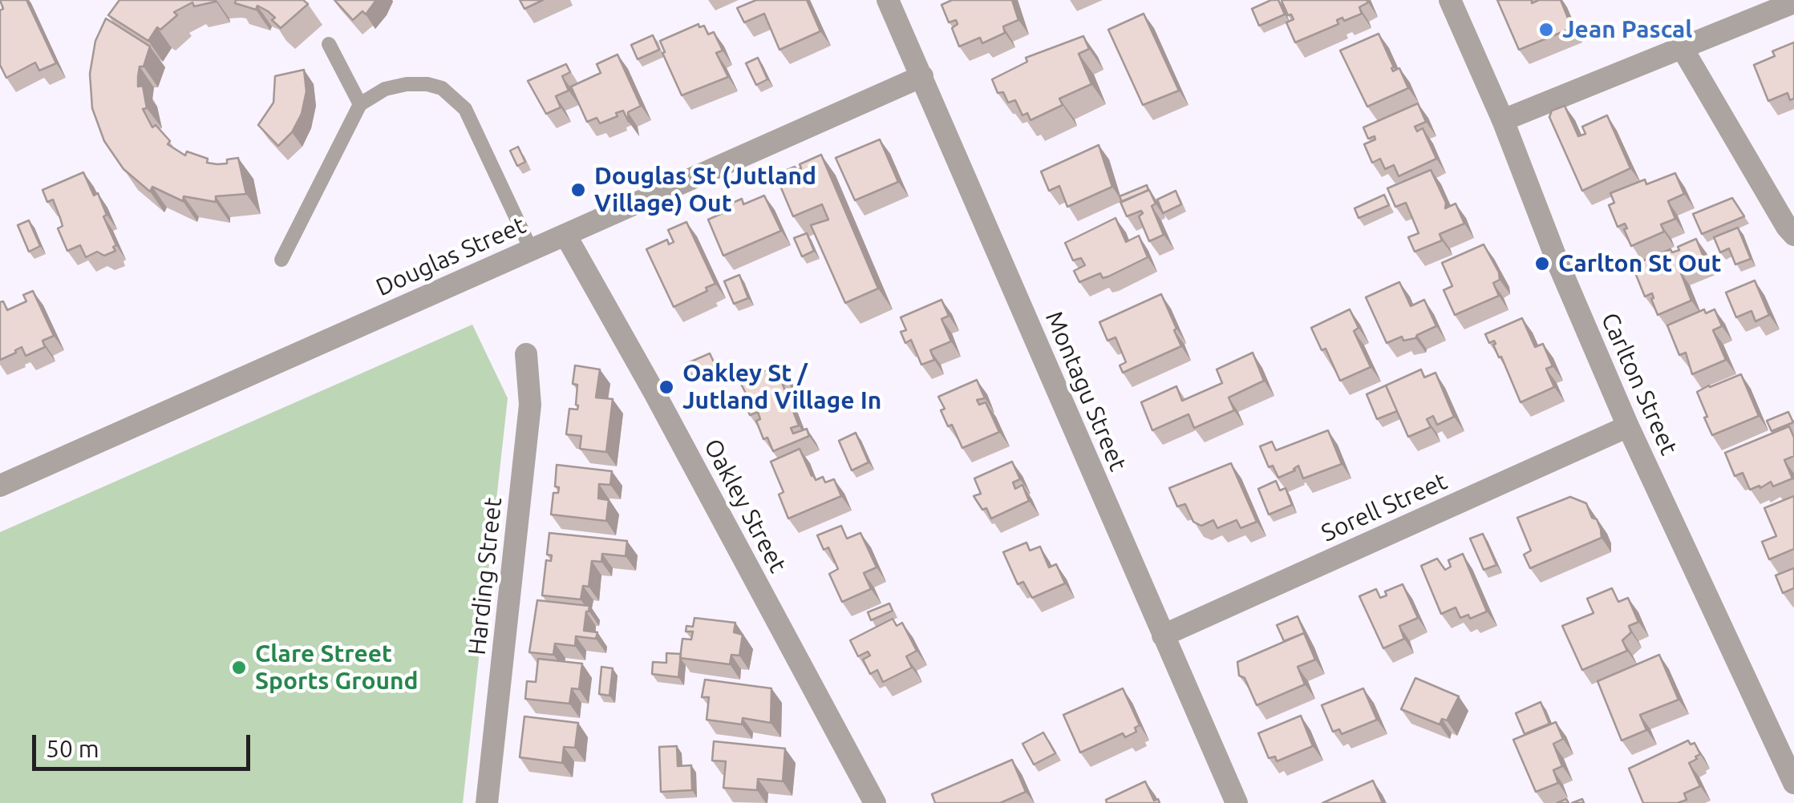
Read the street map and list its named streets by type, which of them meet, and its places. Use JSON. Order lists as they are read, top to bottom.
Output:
{
  "streets": {
    "street": [
      "Douglas Street",
      "Carlton Street",
      "Montagu Street",
      "Oakley Street",
      "Sorell Street",
      "Harding Street"
    ]
  },
  "crossings": [
    ["Douglas Street", "Montagu Street"],
    ["Douglas Street", "Oakley Street"],
    ["Carlton Street", "Sorell Street"],
    ["Montagu Street", "Sorell Street"]
  ],
  "places": [
    "Jean Pascal",
    "Douglas St (Jutland Village) Out",
    "Carlton St Out",
    "Oakley St / Jutland Village In",
    "Clare Street Sports Ground"
  ],
  "scale_bar": "50 m"
}
